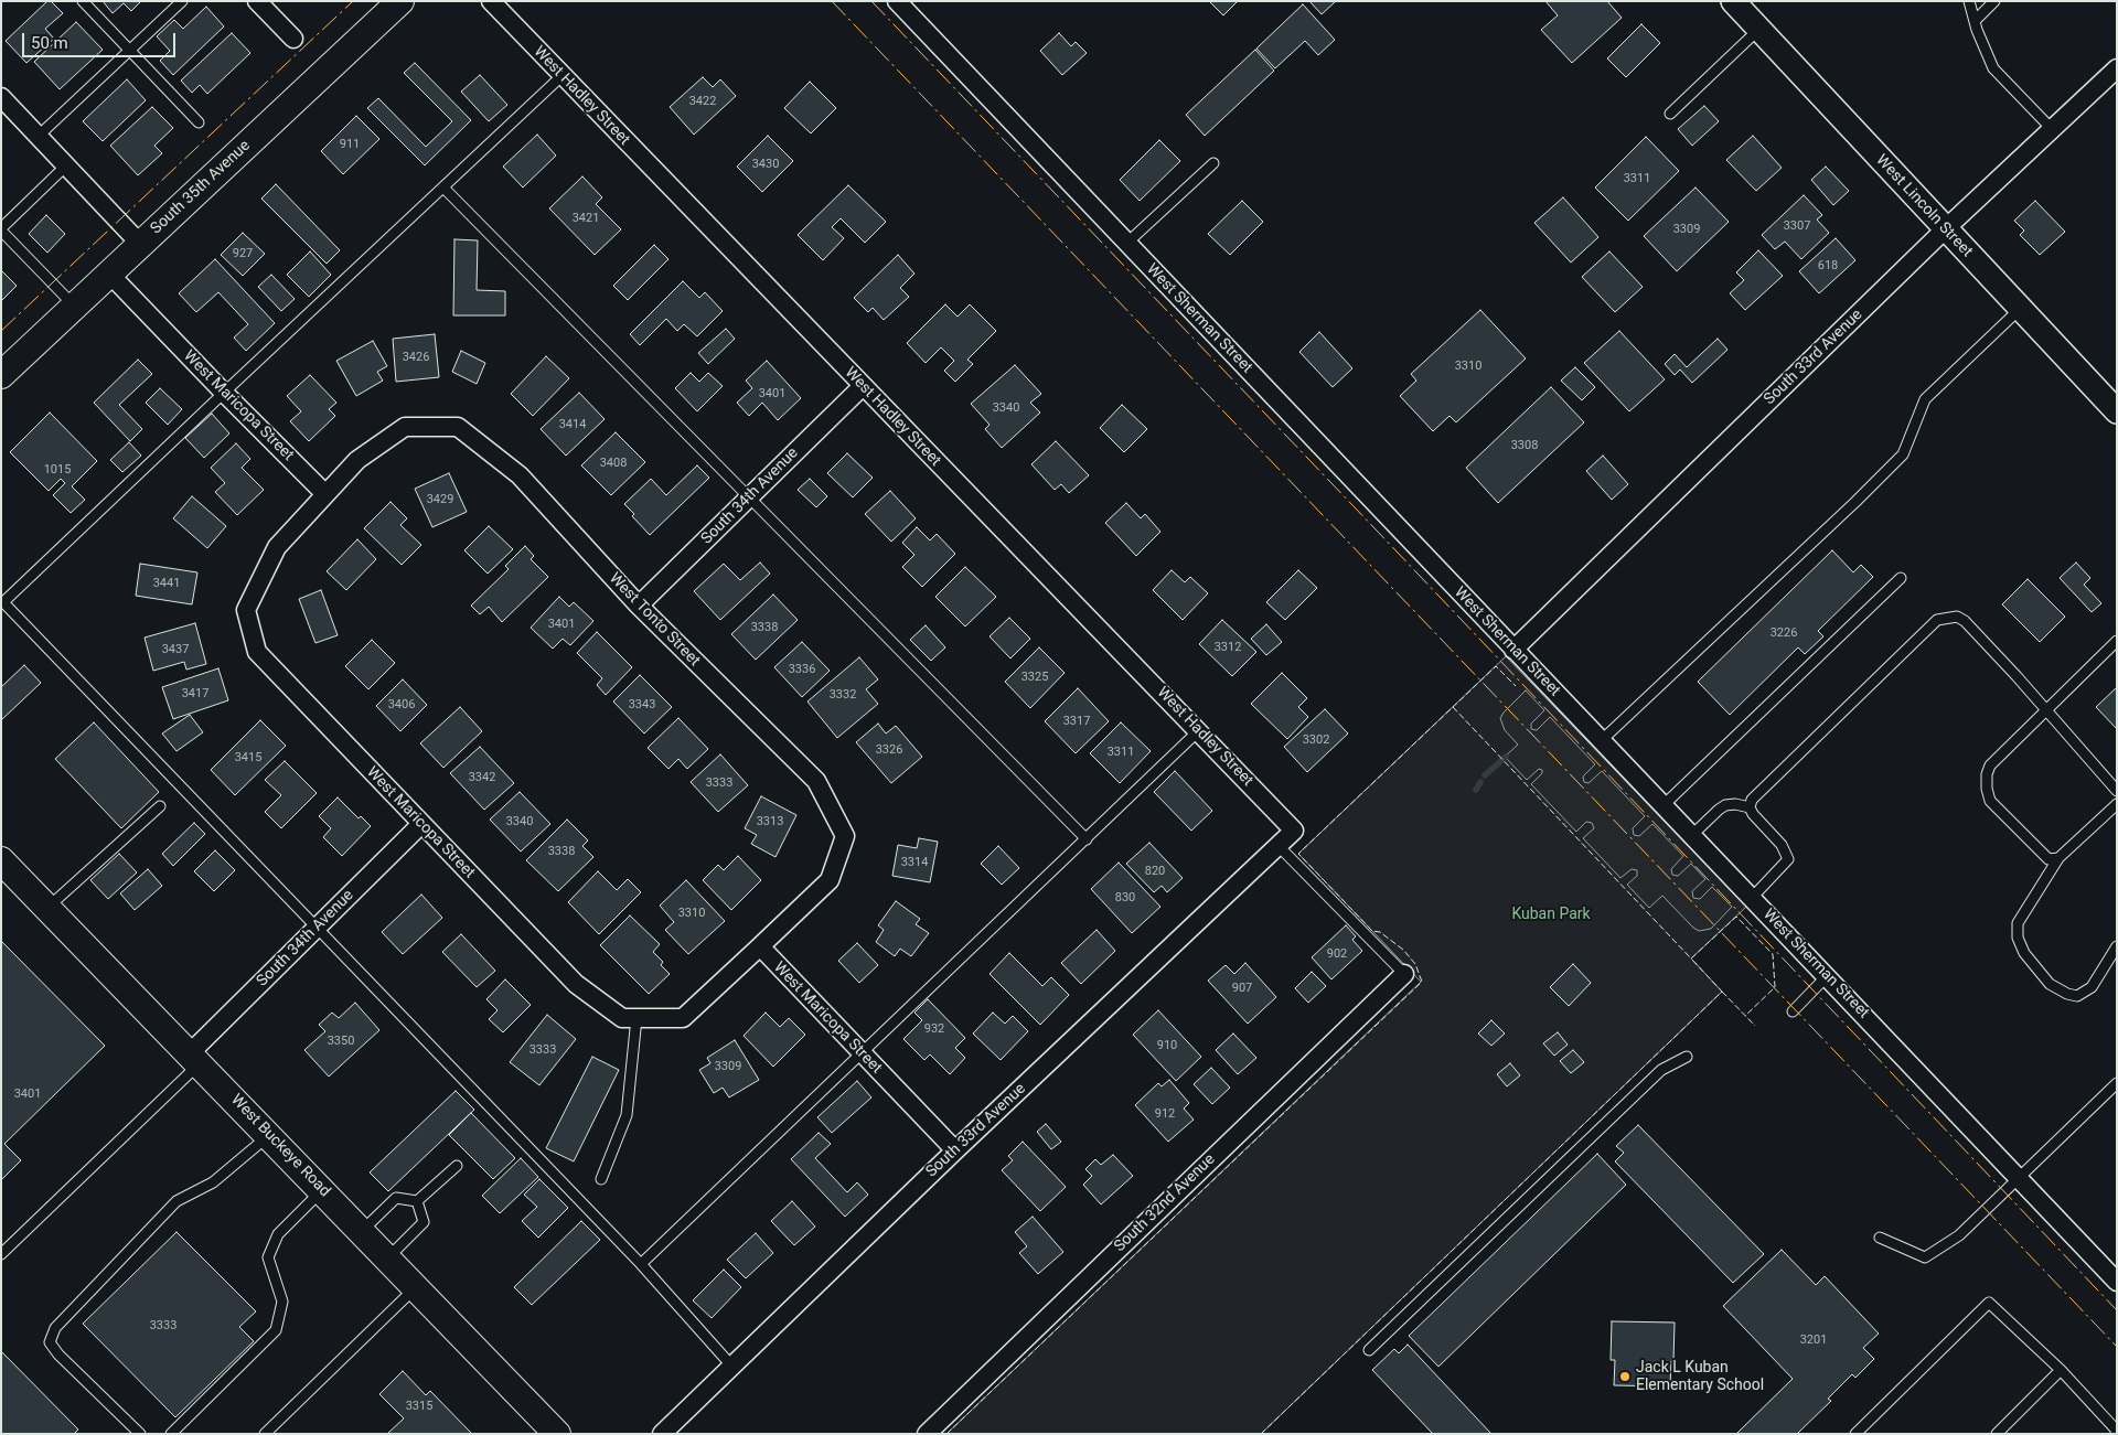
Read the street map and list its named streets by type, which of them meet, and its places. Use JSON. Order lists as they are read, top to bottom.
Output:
{
  "streets": {
    "main road": ["South 35th Avenue", "West Buckeye Road"],
    "street": [
      "West Hadley Street",
      "West Lincoln Street",
      "West Sherman Street",
      "South 33rd Avenue",
      "West Maricopa Street",
      "South 34th Avenue",
      "West Tonto Street",
      "South 32nd Avenue"
    ]
  },
  "crossings": [
    ["West Hadley Street", "South 33rd Avenue"],
    ["West Hadley Street", "South 34th Avenue"],
    ["South 35th Avenue", "West Maricopa Street"],
    ["West Lincoln Street", "South 33rd Avenue"],
    ["West Sherman Street", "South 33rd Avenue"],
    ["South 33rd Avenue", "West Maricopa Street"],
    ["West Maricopa Street", "South 34th Avenue"],
    ["West Maricopa Street", "West Tonto Street"],
    ["South 34th Avenue", "West Tonto Street"],
    ["South 34th Avenue", "West Buckeye Road"]
  ],
  "parks": ["Kuban Park"],
  "places": ["Jack L Kuban Elementary School"],
  "house_numbers": [
    "3422",
    "911",
    "3430",
    "3311",
    "3421",
    "3307",
    "3309",
    "927",
    "618",
    "3426",
    "3310",
    "3401",
    "3340",
    "3414",
    "3308",
    "3408",
    "1015",
    "3429",
    "3441",
    "3401",
    "3338",
    "3226",
    "3312",
    "3437",
    "3336",
    "3325",
    "3417",
    "3332",
    "3406",
    "3343",
    "3317",
    "3302",
    "3326",
    "3311",
    "3415",
    "3342",
    "3333",
    "3340",
    "3313",
    "3338",
    "3314",
    "820",
    "830",
    "3310",
    "902",
    "907",
    "932",
    "3350",
    "910",
    "3333",
    "3309",
    "3401",
    "912",
    "3333",
    "3201",
    "3315"
  ],
  "scale_bar": "50 m"
}
